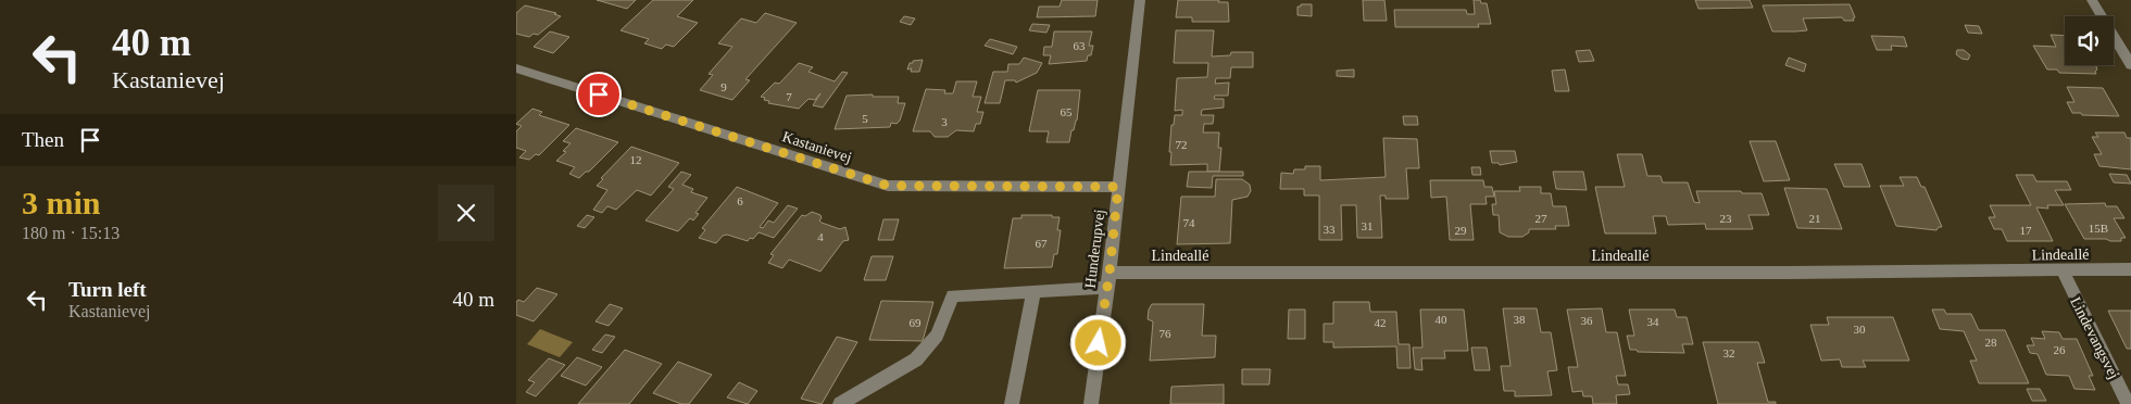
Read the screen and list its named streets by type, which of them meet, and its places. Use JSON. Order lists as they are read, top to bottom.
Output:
{
  "streets": {
    "street": [
      "Kastanievej",
      "Hunderupvej",
      "Lindeallé",
      "Lindevangsvej"
    ]
  },
  "crossings": [
    ["Kastanievej", "Hunderupvej"],
    ["Hunderupvej", "Lindeallé"],
    ["Lindeallé", "Lindevangsvej"]
  ],
  "house_numbers": [
    "63",
    "9",
    "7",
    "65",
    "5",
    "3",
    "72",
    "12",
    "6",
    "27",
    "23",
    "21",
    "74",
    "31",
    "15B",
    "33",
    "29",
    "17",
    "4",
    "67",
    "40",
    "38",
    "36",
    "34",
    "69",
    "42",
    "30",
    "76",
    "28",
    "26",
    "32"
  ],
  "page": {
    "turn": ["40 m", "Kastanievej"],
    "then": "Then",
    "heading": ["3 min", "180 m · 15:13"],
    "list": [
      {
        "name": "Turn left",
        "note": "Kastanievej",
        "value": "40 m"
      }
    ]
  }
}
